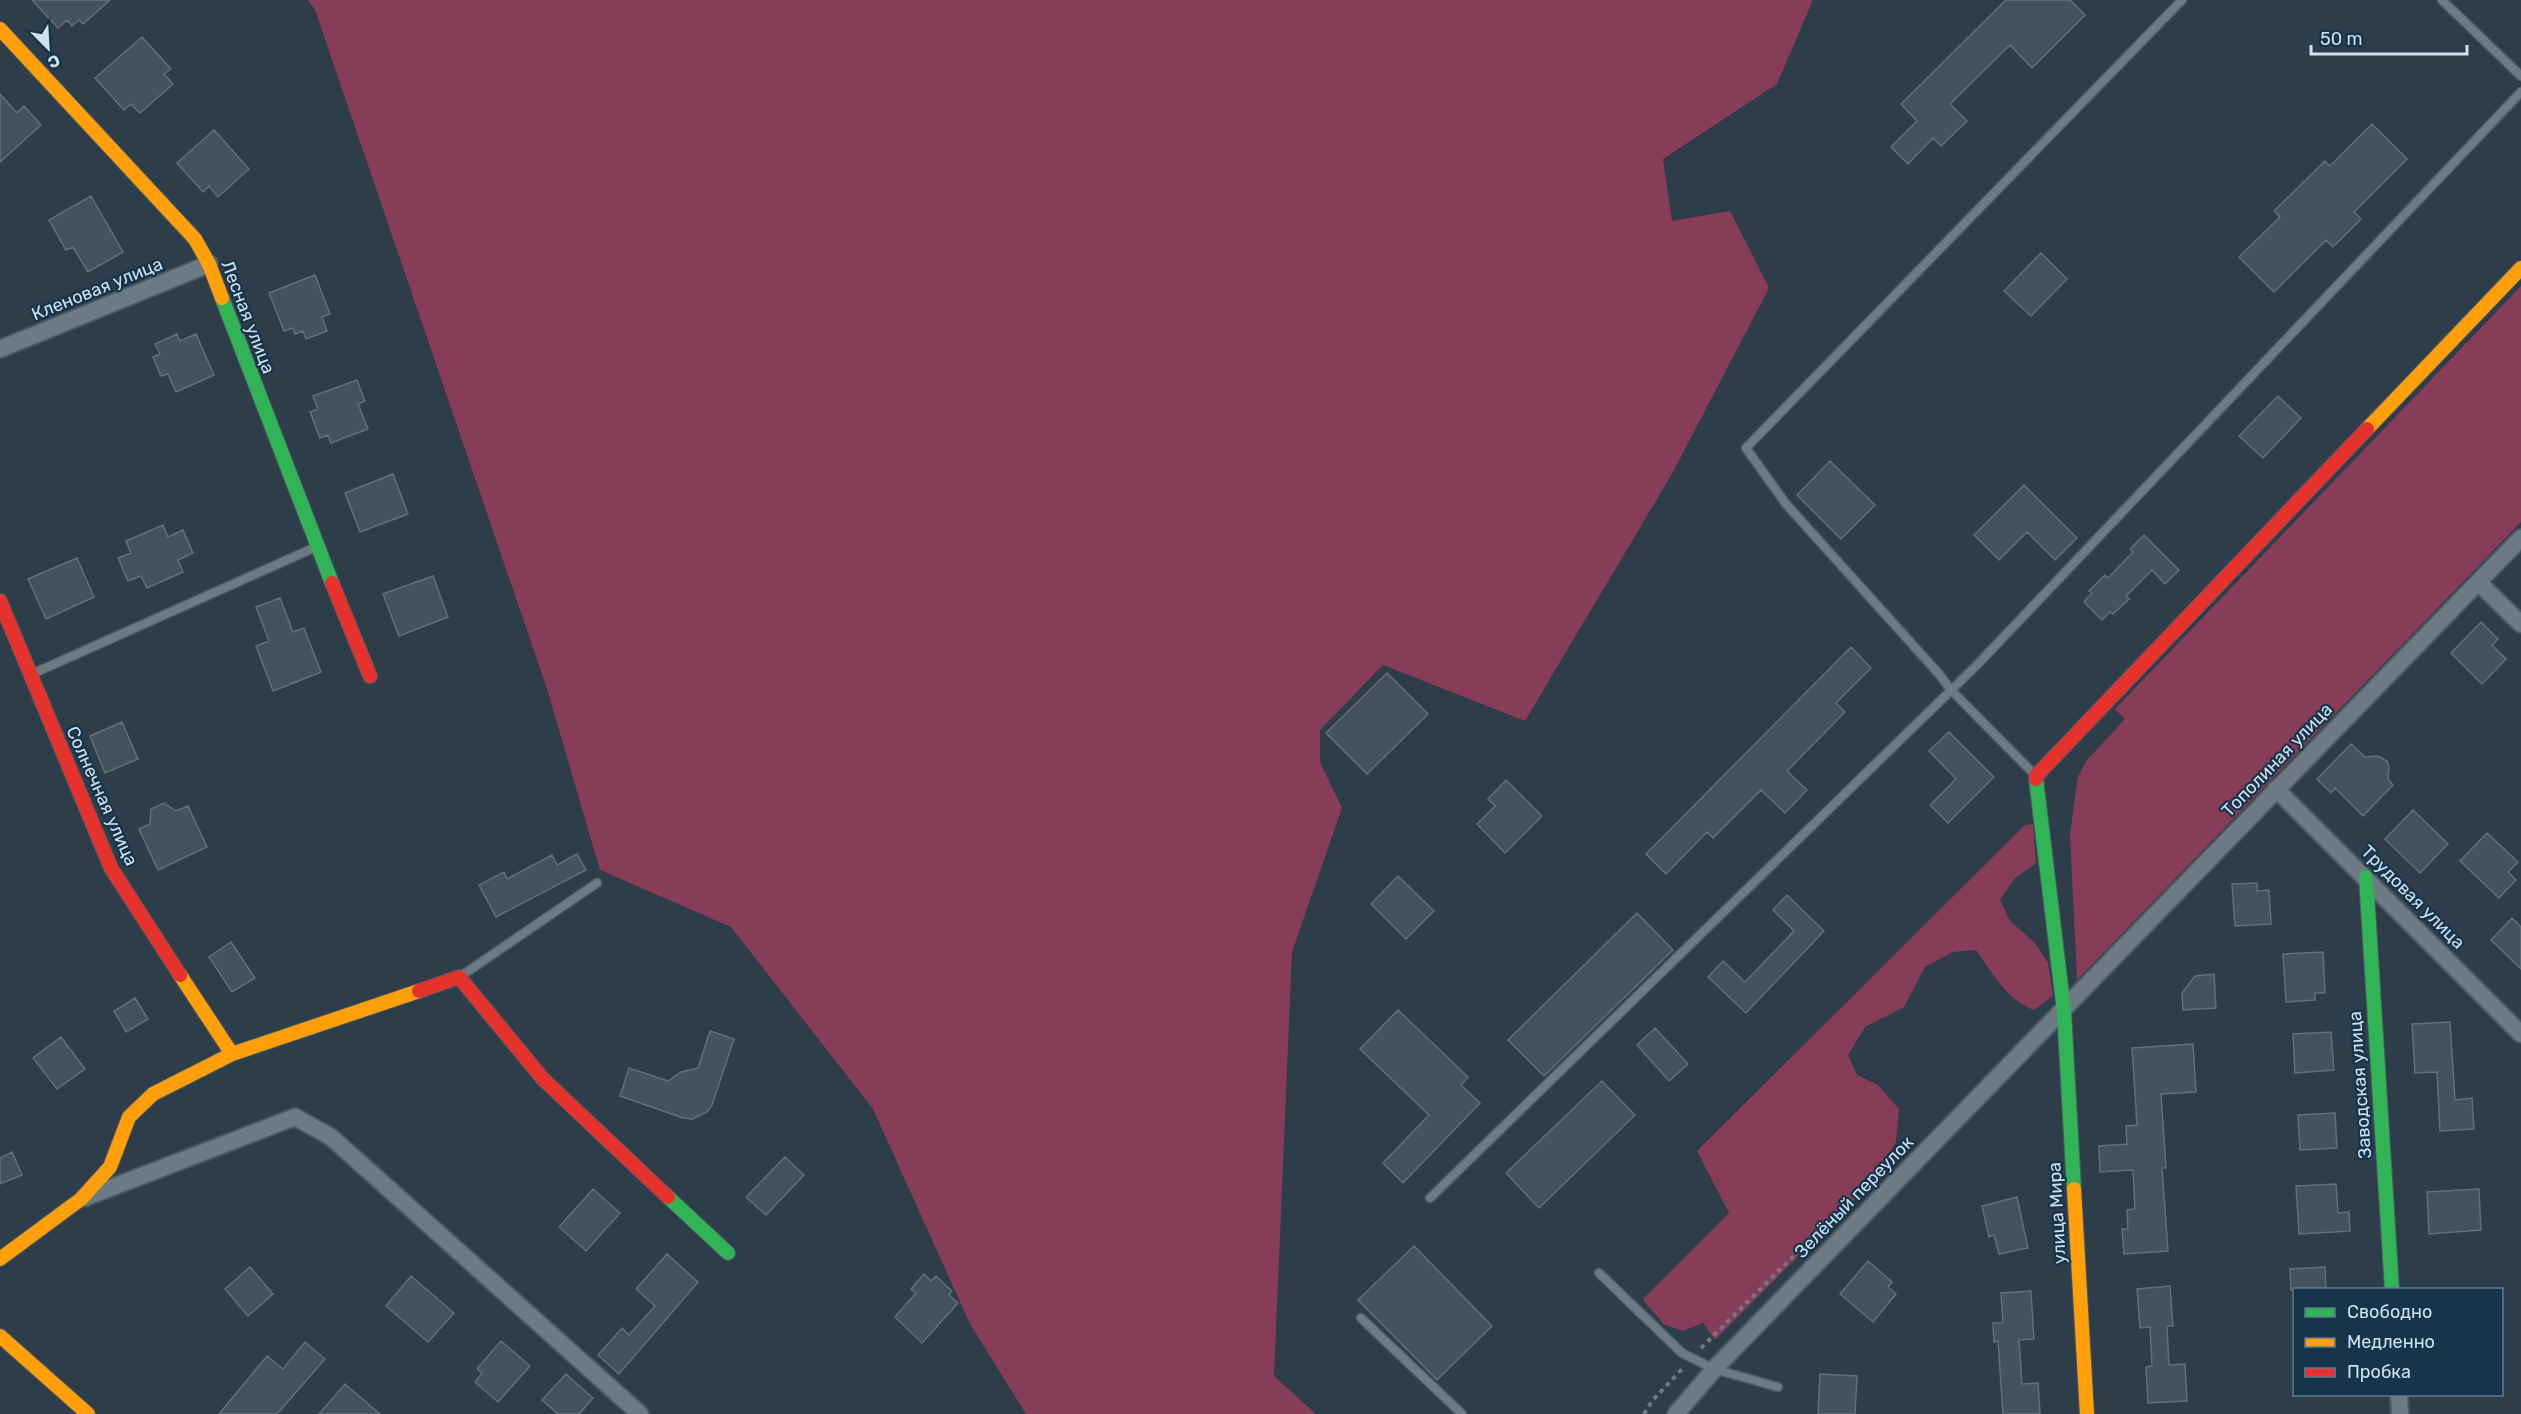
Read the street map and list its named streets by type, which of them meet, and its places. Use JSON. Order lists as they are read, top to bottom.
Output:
{
  "streets": {
    "street": [
      "Кленовая улица",
      "Лесная улица",
      "Тополиная улица",
      "Солнечная улица",
      "Трудовая улица",
      "Заводская улица",
      "Зелёный переулок",
      "улица Мира"
    ]
  },
  "crossings": [
    ["Кленовая улица", "Лесная улица"],
    ["Тополиная улица", "Трудовая улица"],
    ["Тополиная улица", "Зелёный переулок"],
    ["Тополиная улица", "улица Мира"],
    ["Трудовая улица", "Заводская улица"],
    ["Зелёный переулок", "улица Мира"]
  ],
  "legend": ["Свободно", "Медленно", "Пробка"],
  "scale_bar": "50 m",
  "north": "bottom right"
}
